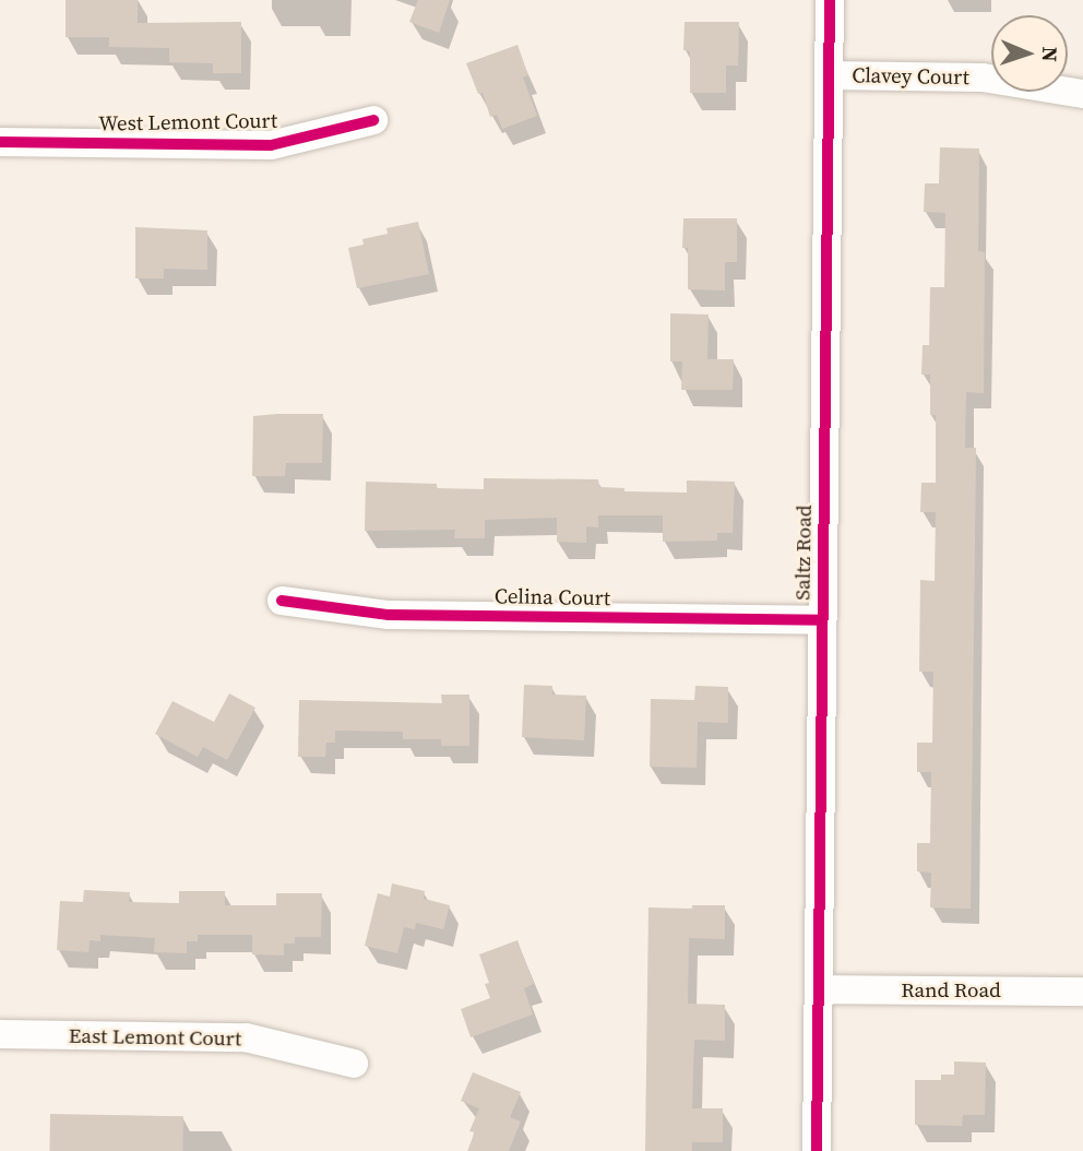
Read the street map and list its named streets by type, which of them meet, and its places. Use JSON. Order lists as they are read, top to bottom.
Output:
{
  "streets": {
    "street": [
      "Clavey Court",
      "West Lemont Court",
      "Saltz Road",
      "Celina Court",
      "Rand Road",
      "East Lemont Court"
    ]
  },
  "crossings": [
    ["Clavey Court", "Saltz Road"],
    ["Saltz Road", "Celina Court"],
    ["Saltz Road", "Rand Road"]
  ],
  "north": "right"
}
